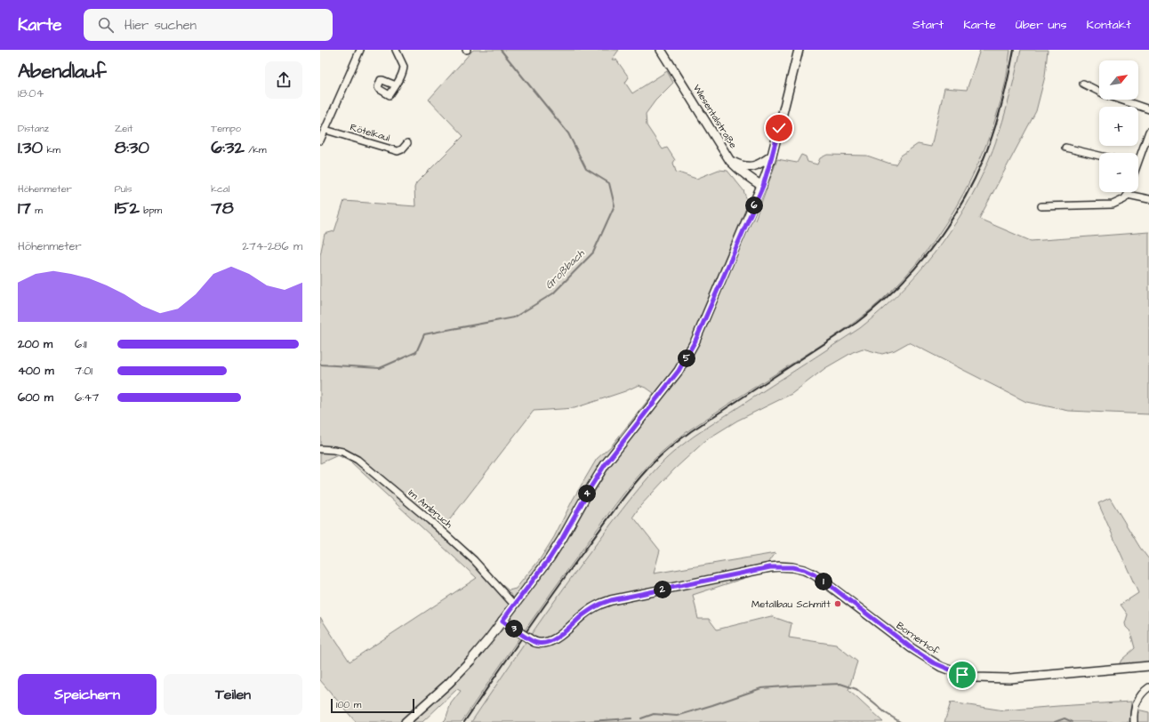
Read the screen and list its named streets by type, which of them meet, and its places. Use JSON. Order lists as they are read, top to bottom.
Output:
{
  "streets": {
    "main road": ["Wiesentalstraße", "Bornerhof"],
    "street": ["Rötelkaul", "Im Ambruch"]
  },
  "water": ["Großbach"],
  "places": ["Metallbau Schmitt"],
  "scale_bar": "100 m",
  "north": "top right",
  "page": {
    "header": "Karte",
    "search": "Hier suchen",
    "nav": [
      "Start",
      "Karte",
      "Über uns",
      "Kontakt"
    ],
    "heading": ["Abendlauf", "18:04"],
    "map_buttons": ["+", "−"],
    "stats": [
      ["Distanz", "1.30 km"],
      ["Zeit", "8:30"],
      ["Tempo", "6:32 /km"],
      ["Höhenmeter", "17 m"],
      ["Puls", "152 bpm"],
      ["kcal", "78"]
    ],
    "pins": [
      "6",
      "5",
      "4",
      "1",
      "2",
      "3"
    ],
    "chart": ["Höhenmeter", "274–286 m"],
    "list": [
      {
        "name": "200 m",
        "note": "6:11"
      },
      {
        "name": "400 m",
        "note": "7:01"
      },
      {
        "name": "600 m",
        "note": "6:47"
      }
    ],
    "buttons": ["Speichern", "Teilen"],
    "scale": "100 m"
  }
}
